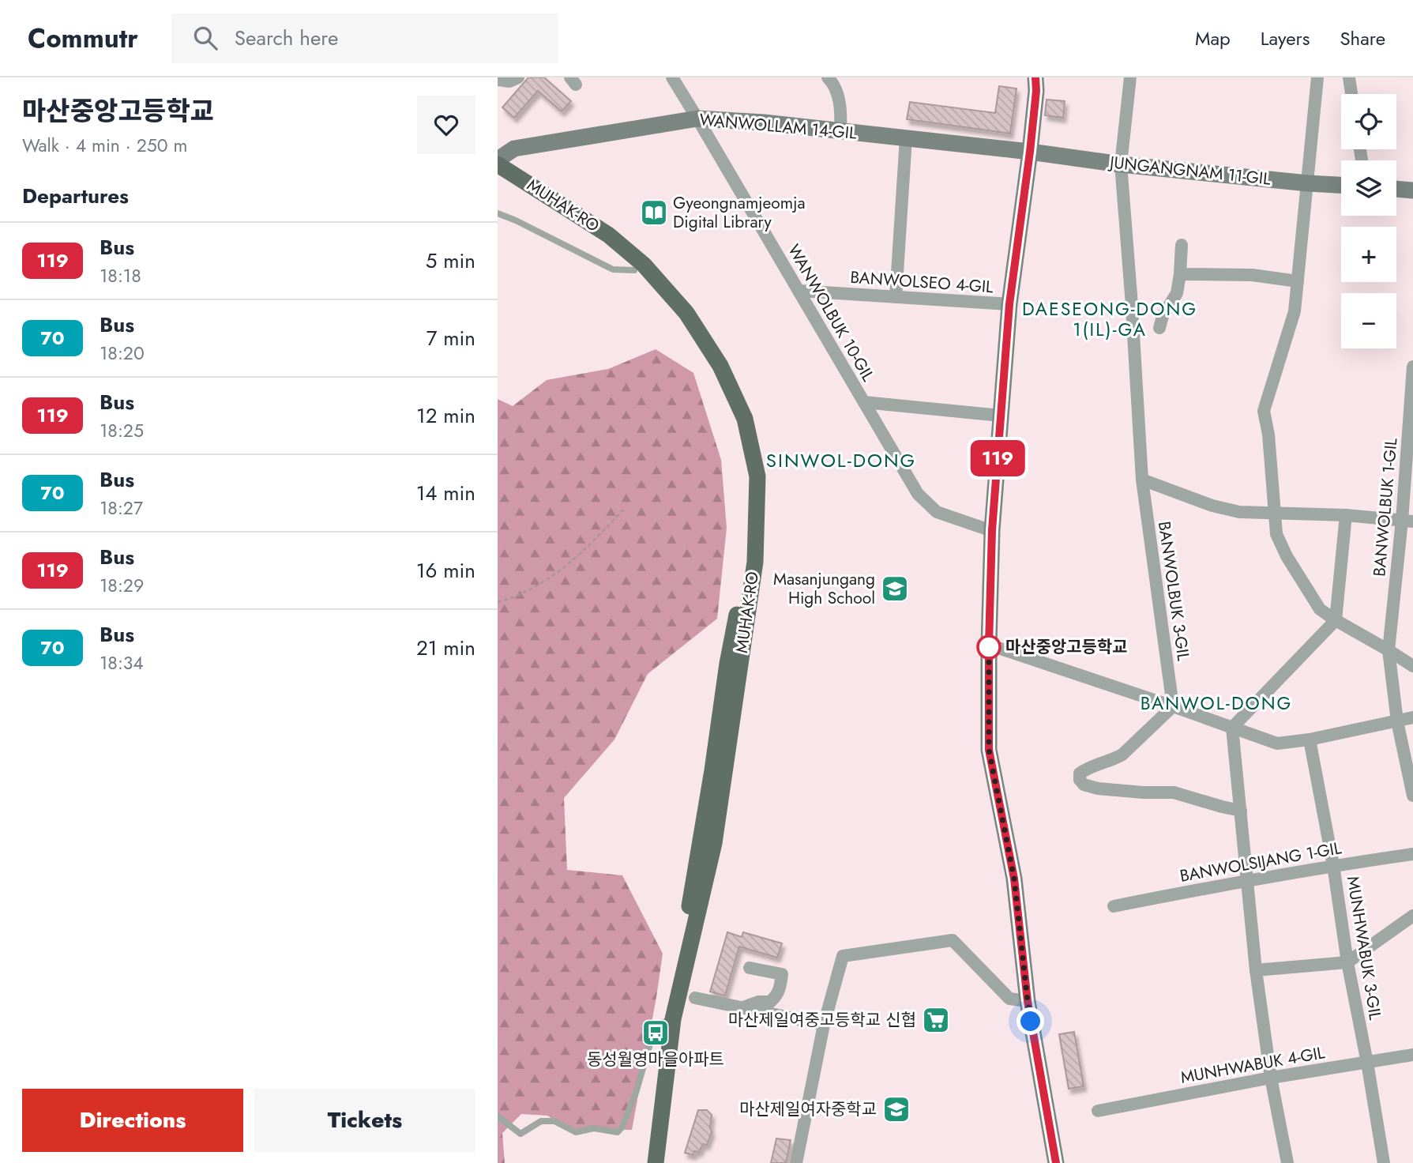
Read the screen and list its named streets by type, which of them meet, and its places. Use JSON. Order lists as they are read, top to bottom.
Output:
{
  "streets": {
    "main road": ["WANWOLLAM 14-GIL", "JUNGANGNAM 11-GIL", "MUHAK-RO"],
    "street": [
      "BANWOLSEO 4-GIL",
      "WANWOLBUK 10-GIL",
      "BANWOLBUK 1-GIL",
      "BANWOLBUK 3-GIL",
      "BANWOLSIJANG 1-GIL",
      "MUNHWABUK 3-GIL",
      "MUNHWABUK 4-GIL"
    ]
  },
  "crossings": [
    ["WANWOLLAM 14-GIL", "JUNGANGNAM 11-GIL"],
    ["WANWOLLAM 14-GIL", "WANWOLBUK 10-GIL"],
    ["JUNGANGNAM 11-GIL", "BANWOLBUK 3-GIL"],
    ["BANWOLSEO 4-GIL", "WANWOLBUK 10-GIL"],
    ["BANWOLSIJANG 1-GIL", "MUNHWABUK 3-GIL"],
    ["MUNHWABUK 3-GIL", "MUNHWABUK 4-GIL"]
  ],
  "districts": ["DAESEONG-DONG 1(IL)-GA", "SINWOL-DONG", "BANWOL-DONG"],
  "places": {
    "library": ["Gyeongnamjeomja Digital Library"],
    "school or university": ["Masanjungang High School", "마산제일여자중학교"],
    "other": ["마산중앙고등학교"],
    "supermarket": ["마산제일여중고등학교 신협"],
    "bus stop": ["동성월영마을아파트"]
  },
  "lines": ["bus line 119"],
  "page": {
    "header": "Commutr",
    "search": "Search here",
    "nav": ["Map", "Layers", "Share"],
    "heading": [
      ["마산중앙고등학교", "Walk · 4 min · 250 m"],
      "Departures"
    ],
    "on_map": "119",
    "map_buttons": ["+", "−"],
    "list": [
      {
        "mark": "119",
        "name": "Bus",
        "note": "18:18",
        "value": "5 min"
      },
      {
        "mark": "70",
        "name": "Bus",
        "note": "18:20",
        "value": "7 min"
      },
      {
        "mark": "119",
        "name": "Bus",
        "note": "18:25",
        "value": "12 min"
      },
      {
        "mark": "70",
        "name": "Bus",
        "note": "18:27",
        "value": "14 min"
      },
      {
        "mark": "119",
        "name": "Bus",
        "note": "18:29",
        "value": "16 min"
      },
      {
        "mark": "70",
        "name": "Bus",
        "note": "18:34",
        "value": "21 min"
      }
    ],
    "buttons": ["Directions", "Tickets"]
  }
}
